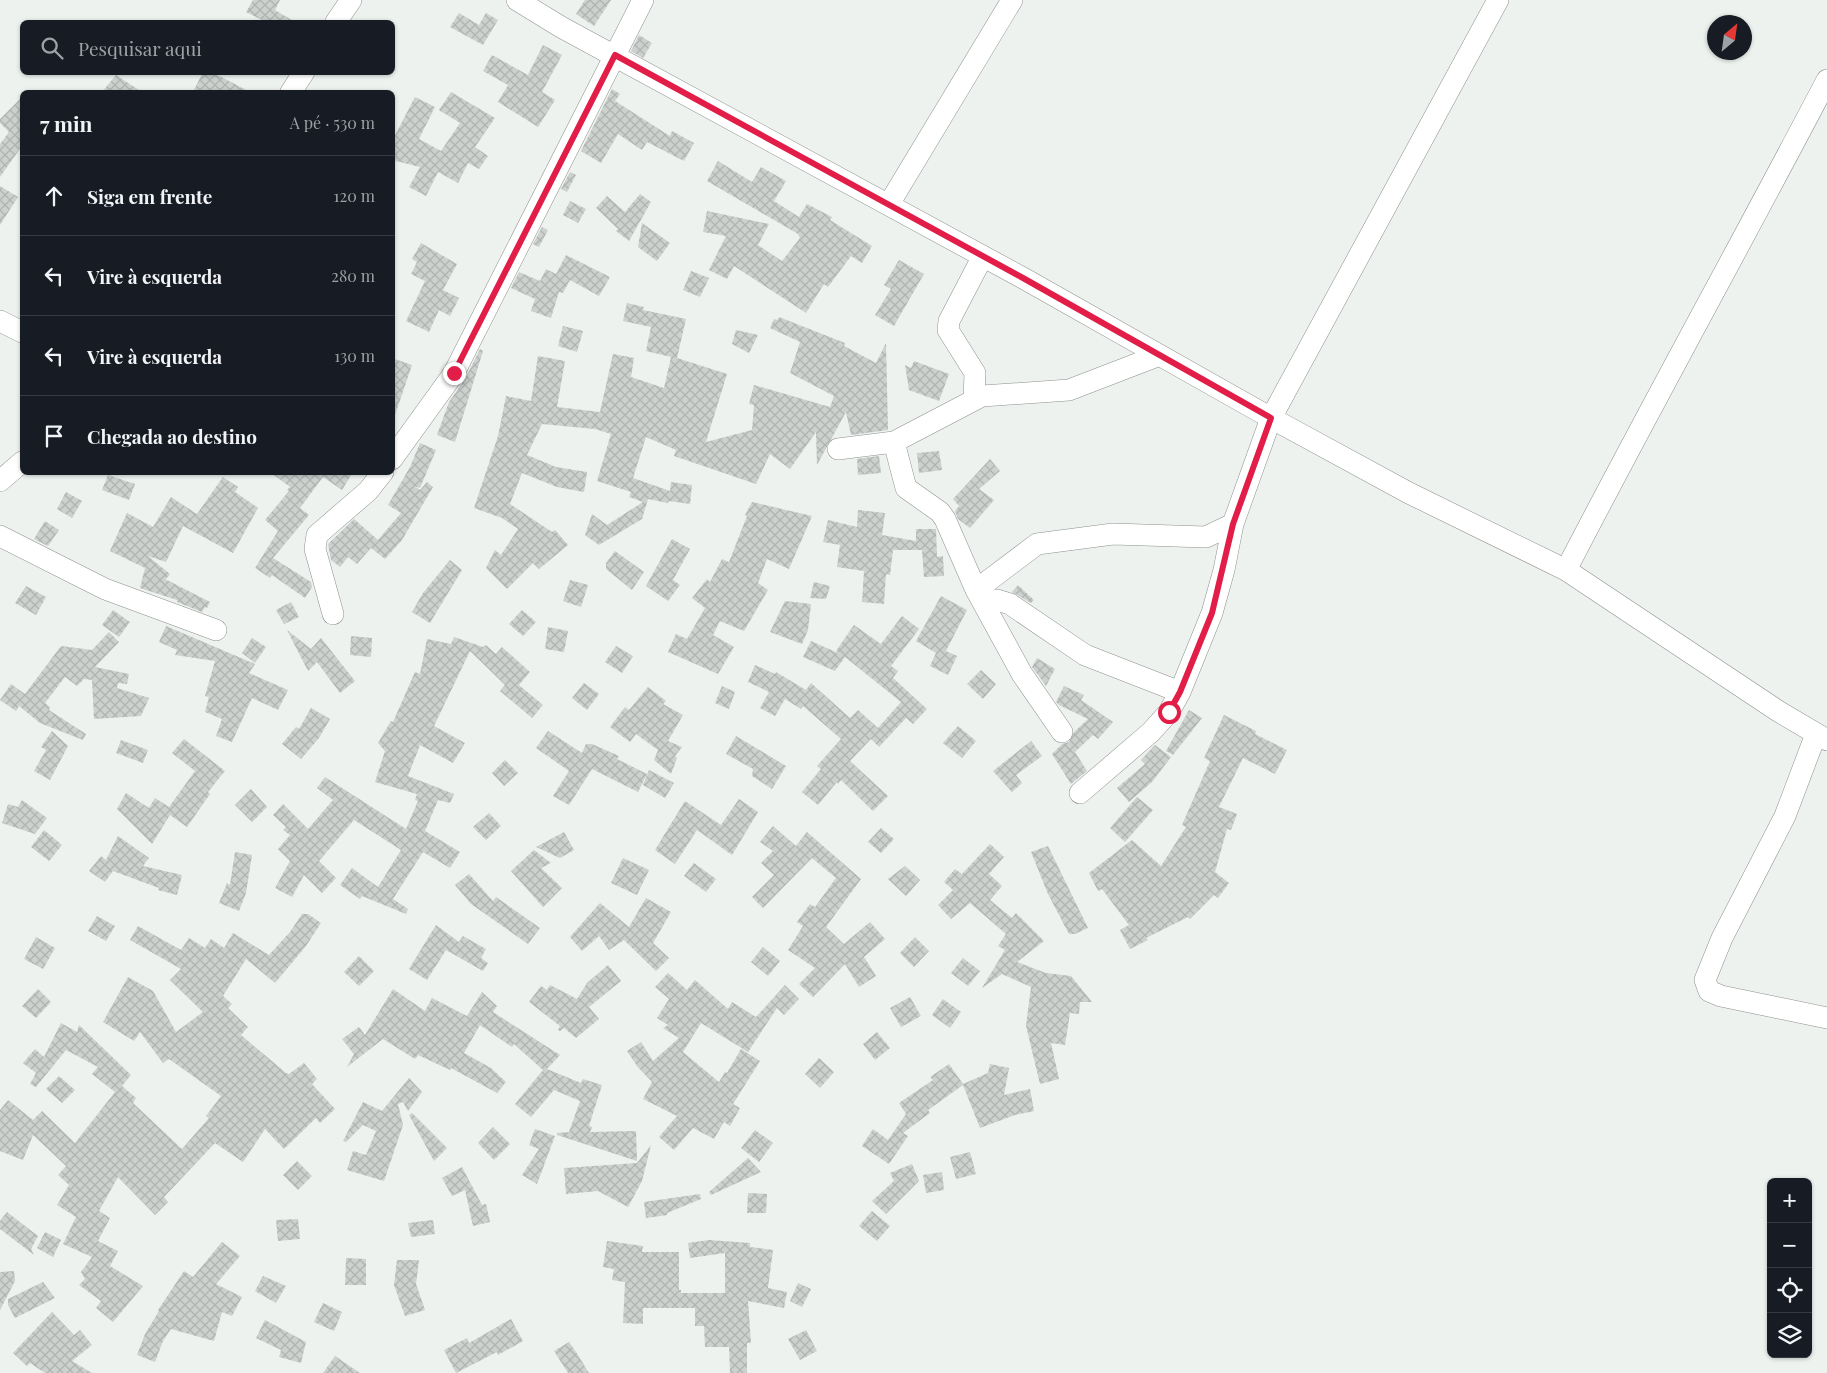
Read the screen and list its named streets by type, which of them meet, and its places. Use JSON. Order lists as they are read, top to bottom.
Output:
{
  "north": "top right",
  "page": {
    "search": "Pesquisar aqui",
    "heading": ["7 min", "A pé · 530 m"],
    "list": [
      ["Siga em frente", "120 m"],
      ["Vire à esquerda", "280 m"],
      ["Vire à esquerda", "130 m"],
      "Chegada ao destino"
    ],
    "map_buttons": ["+", "−"]
  }
}
